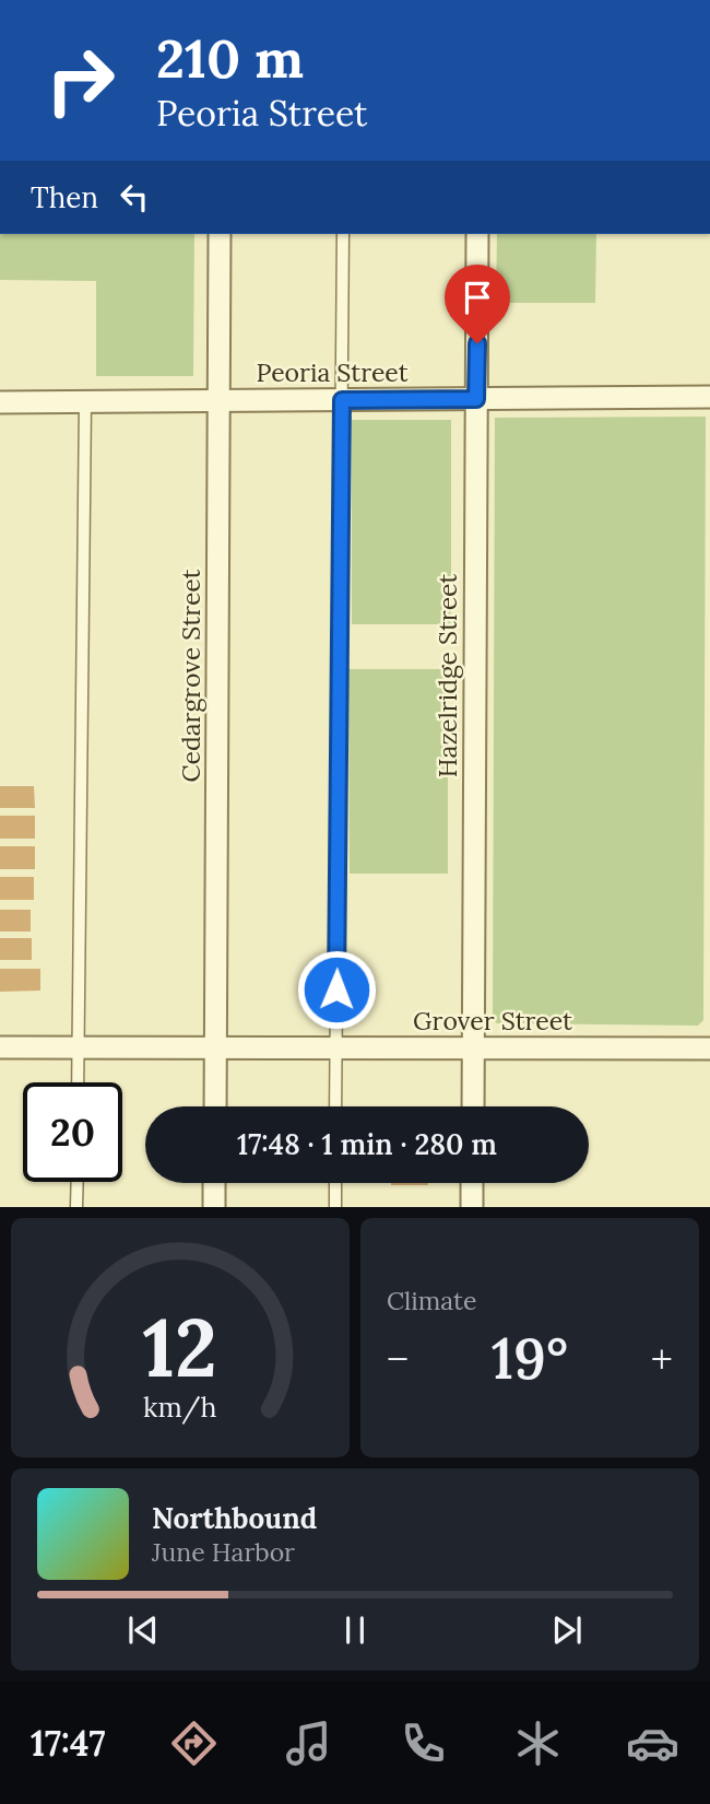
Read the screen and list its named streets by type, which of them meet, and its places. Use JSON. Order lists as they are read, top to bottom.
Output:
{
  "streets": {
    "street": [
      "Peoria Street",
      "Cedargrove Street",
      "Hazelridge Street",
      "Grover Street"
    ]
  },
  "crossings": [
    ["Peoria Street", "Cedargrove Street"],
    ["Peoria Street", "Hazelridge Street"],
    ["Cedargrove Street", "Grover Street"],
    ["Hazelridge Street", "Grover Street"]
  ],
  "page": {
    "turn": ["210 m", "Peoria Street"],
    "then": "Then",
    "limit": "20",
    "trip": "17:48 · 1 min · 280 m",
    "tile": "Climate",
    "heat": ["−", "19°", "+"],
    "song": ["Northbound", "June Harbor"],
    "tabs": "17:47",
    "gauge": ["12", "km/h"]
  }
}
